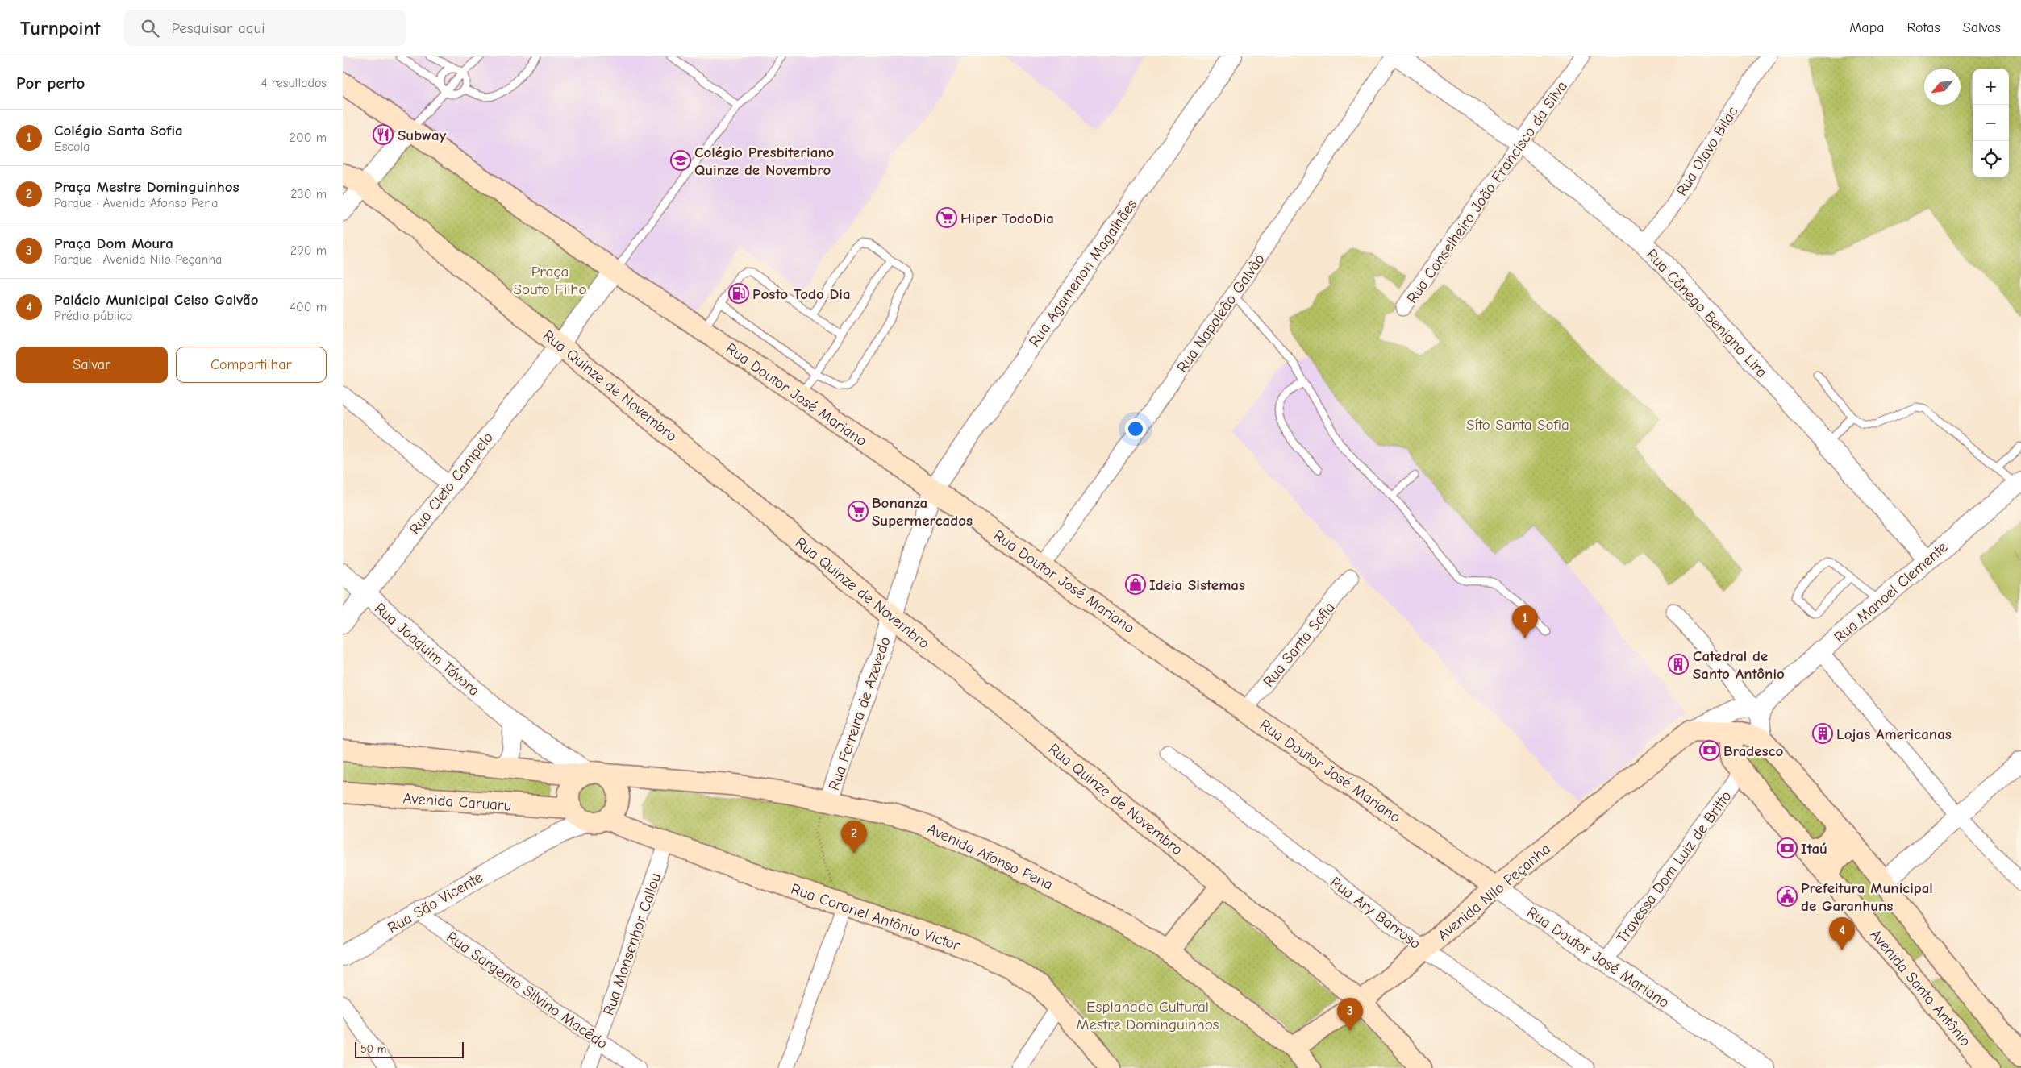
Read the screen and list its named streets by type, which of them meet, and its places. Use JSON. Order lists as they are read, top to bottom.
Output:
{
  "streets": {
    "main road": [
      "Rua Quinze de Novembro",
      "Rua Doutor José Mariano",
      "Avenida Caruaru",
      "Avenida Afonso Pena",
      "Avenida Nilo Peçanha",
      "Rua Coronel Antônio Victor",
      "Avenida Santo Antônio"
    ],
    "street": [
      "Rua Olavo Bilac",
      "Rua Conselheiro João Francisco da Silva",
      "Rua Agamenon Magalhães",
      "Rua Napoleão Galvão",
      "Rua Cônego Benigno Lira",
      "Rua Cleto Campelo",
      "Rua Manoel Clemente",
      "Rua Santa Sofia",
      "Rua Joaquim Távora",
      "Rua Ferreira de Azevedo",
      "Travessa Dom Luiz de Britto",
      "Rua São Vicente",
      "Rua Ary Barroso",
      "Rua Monsenhor Callou",
      "Rua Sargento Silvino Macêdo"
    ]
  },
  "crossings": [
    ["Rua Olavo Bilac", "Rua Cônego Benigno Lira"],
    ["Rua Conselheiro João Francisco da Silva", "Rua Cônego Benigno Lira"],
    ["Rua Agamenon Magalhães", "Rua Doutor José Mariano"],
    ["Rua Agamenon Magalhães", "Rua Ferreira de Azevedo"],
    ["Rua Napoleão Galvão", "Rua Doutor José Mariano"],
    ["Rua Cônego Benigno Lira", "Rua Manoel Clemente"],
    ["Rua Quinze de Novembro", "Rua Cleto Campelo"],
    ["Rua Quinze de Novembro", "Rua Ferreira de Azevedo"],
    ["Rua Quinze de Novembro", "Avenida Nilo Peçanha"],
    ["Rua Doutor José Mariano", "Rua Cleto Campelo"],
    ["Rua Doutor José Mariano", "Rua Santa Sofia"],
    ["Rua Doutor José Mariano", "Rua Ferreira de Azevedo"],
    ["Rua Doutor José Mariano", "Travessa Dom Luiz de Britto"],
    ["Rua Doutor José Mariano", "Avenida Nilo Peçanha"],
    ["Rua Cleto Campelo", "Rua Joaquim Távora"],
    ["Rua Manoel Clemente", "Avenida Santo Antônio"],
    ["Rua Joaquim Távora", "Avenida Caruaru"],
    ["Rua Joaquim Távora", "Avenida Afonso Pena"],
    ["Rua Joaquim Távora", "Rua São Vicente"],
    ["Rua Joaquim Távora", "Rua Coronel Antônio Victor"],
    ["Rua Ferreira de Azevedo", "Avenida Afonso Pena"],
    ["Avenida Caruaru", "Avenida Afonso Pena"],
    ["Avenida Caruaru", "Rua São Vicente"],
    ["Avenida Caruaru", "Rua Coronel Antônio Victor"],
    ["Avenida Afonso Pena", "Avenida Nilo Peçanha"],
    ["Avenida Afonso Pena", "Rua São Vicente"],
    ["Avenida Afonso Pena", "Rua Coronel Antônio Victor"],
    ["Travessa Dom Luiz de Britto", "Avenida Santo Antônio"],
    ["Avenida Nilo Peçanha", "Rua Ary Barroso"],
    ["Rua São Vicente", "Rua Coronel Antônio Victor"],
    ["Rua São Vicente", "Rua Sargento Silvino Macêdo"],
    ["Rua Coronel Antônio Victor", "Rua Monsenhor Callou"],
    ["Rua Monsenhor Callou", "Rua Sargento Silvino Macêdo"]
  ],
  "parks": ["Praça Souto Filho", "Síto Santa Sofia", "Esplanada Cultural Mestre Dominguinhos"],
  "places": {
    "restaurant": ["Subway"],
    "school or university": ["Colégio Presbiteriano Quinze de Novembro"],
    "supermarket": ["Hiper TodoDia", "Bonanza Supermercados"],
    "fuel station": ["Posto Todo Dia"],
    "shop": ["Ideia Sistemas"],
    "building": ["Catedral de Santo Antônio", "Lojas Americanas"],
    "bank": ["Bradesco", "Itaú"],
    "public building": ["Prefeitura Municipal de Garanhuns"]
  },
  "scale_bar": "50 m",
  "north": "bottom left",
  "page": {
    "header": "Turnpoint",
    "search": "Pesquisar aqui",
    "nav": ["Mapa", "Rotas", "Salvos"],
    "heading": ["Por perto", "4 resultados"],
    "map_buttons": ["+", "−"],
    "list": [
      {
        "mark": "1",
        "name": "Colégio Santa Sofia",
        "note": "Escola",
        "value": "200 m"
      },
      {
        "mark": "2",
        "name": "Praça Mestre Dominguinhos",
        "note": "Parque · Avenida Afonso Pena",
        "value": "230 m"
      },
      {
        "mark": "3",
        "name": "Praça Dom Moura",
        "note": "Parque · Avenida Nilo Peçanha",
        "value": "290 m"
      },
      {
        "mark": "4",
        "name": "Palácio Municipal Celso Galvão",
        "note": "Prédio público",
        "value": "400 m"
      }
    ],
    "buttons": ["Salvar", "Compartilhar"],
    "pins": [
      "1",
      "2",
      "4",
      "3"
    ],
    "scale": "50 m"
  }
}
